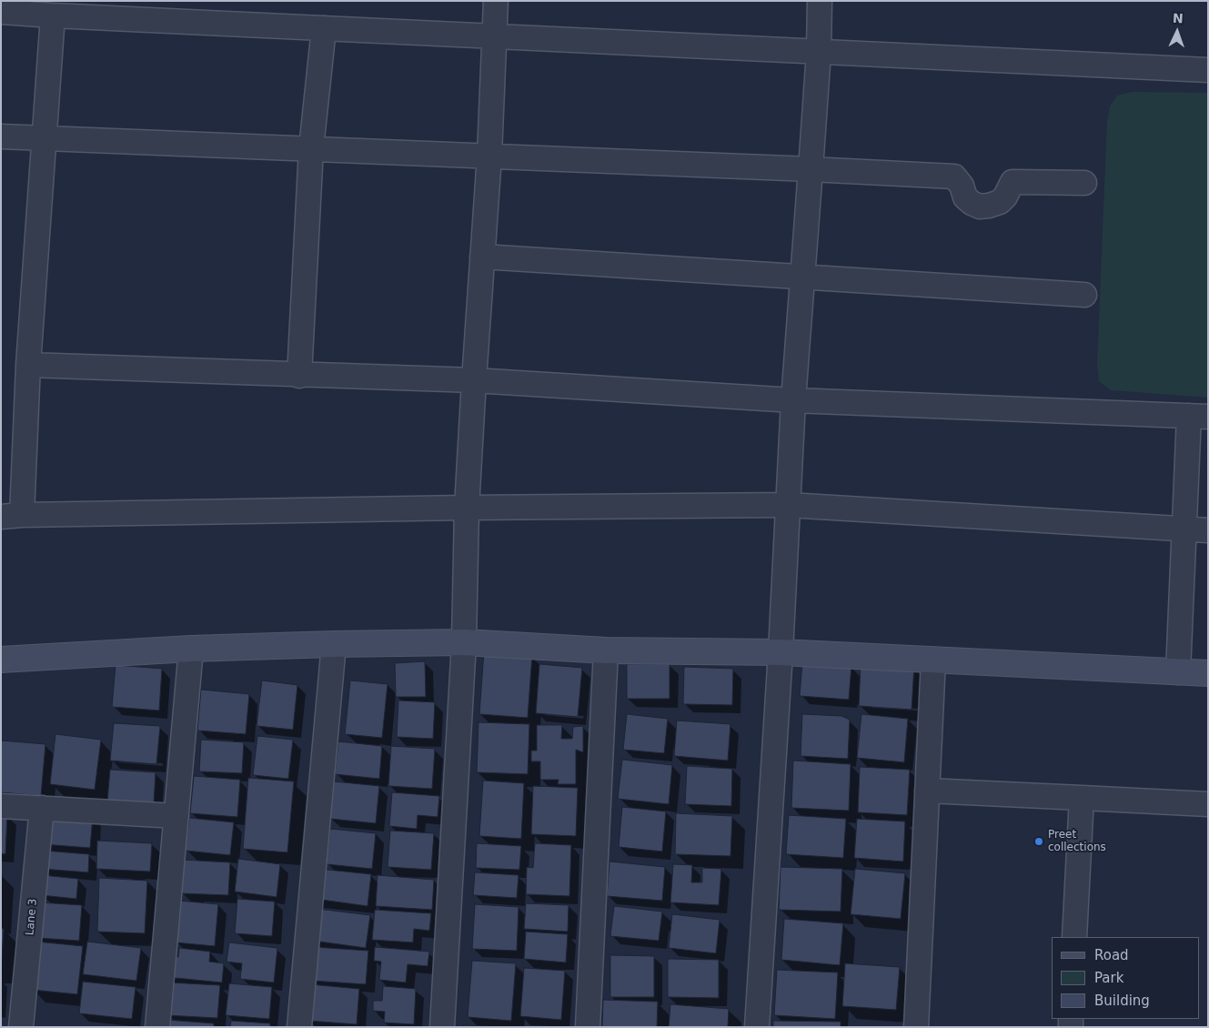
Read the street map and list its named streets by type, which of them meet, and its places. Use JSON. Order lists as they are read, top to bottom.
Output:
{
  "streets": {
    "street": ["Lane 3"]
  },
  "places": ["Preet collections"],
  "legend": ["Road", "Park", "Building"],
  "north": "top"
}
